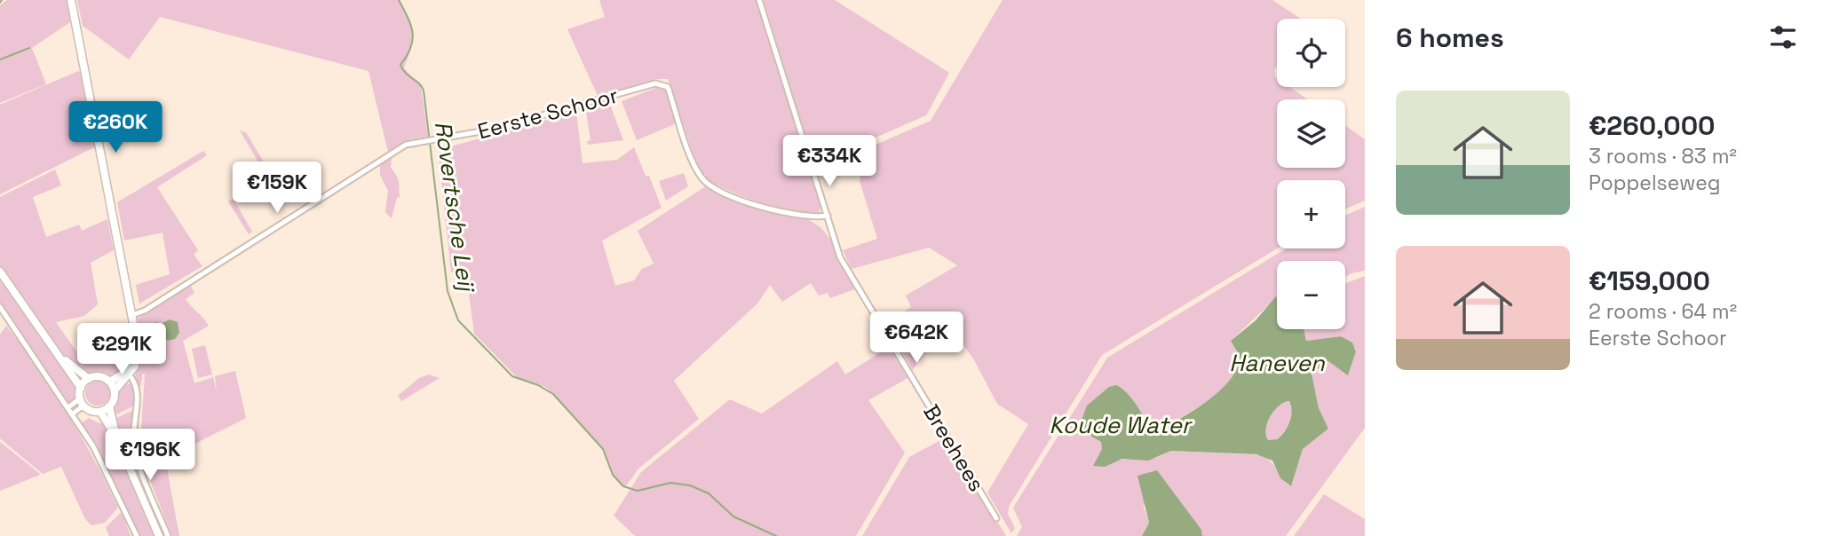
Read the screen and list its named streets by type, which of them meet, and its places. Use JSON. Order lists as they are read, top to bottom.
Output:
{
  "streets": {
    "street": ["Eerste Schoor", "Breehees"]
  },
  "crossings": [
    ["Eerste Schoor", "Breehees"]
  ],
  "water": ["Rovertsche Leij", "Haneven", "Koude Water"],
  "page": {
    "heading": "6 homes",
    "map_buttons": ["+", "−"],
    "list": [
      {
        "name": "€260,000",
        "note": "3 rooms · 83 m² · Poppelseweg"
      },
      {
        "name": "€159,000",
        "note": "2 rooms · 64 m² · Eerste Schoor"
      }
    ],
    "price": [
      "€260K",
      "€334K",
      "€159K",
      "€642K",
      "€291K",
      "€196K"
    ]
  }
}
